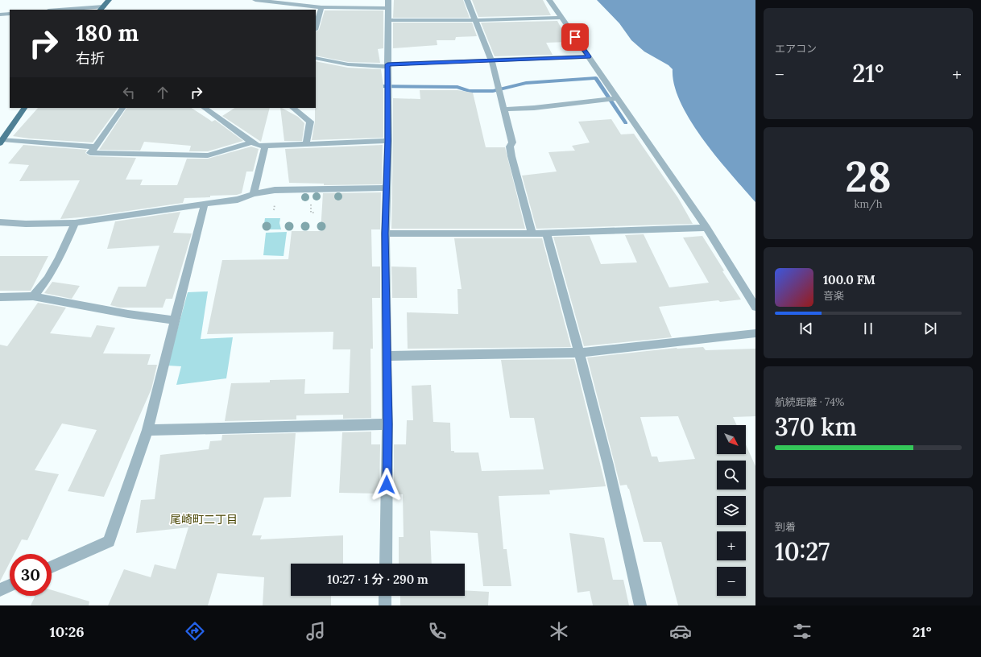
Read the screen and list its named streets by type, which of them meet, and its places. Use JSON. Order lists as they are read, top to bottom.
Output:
{
  "districts": ["尾崎町二丁目"],
  "north": "bottom right",
  "page": {
    "tile": [
      "エアコン",
      ["28", "km/h"],
      ["航続距離 · 74%", "370 km"],
      ["到着", "10:27"]
    ],
    "turn": ["180 m", "右折"],
    "heat": ["−", "21°", "+"],
    "song": ["100.0 FM", "音楽"],
    "map_buttons": ["+", "−"],
    "limit": "30",
    "trip": "10:27 · 1 分 · 290 m",
    "tabs": ["10:26", "21°"]
  }
}
